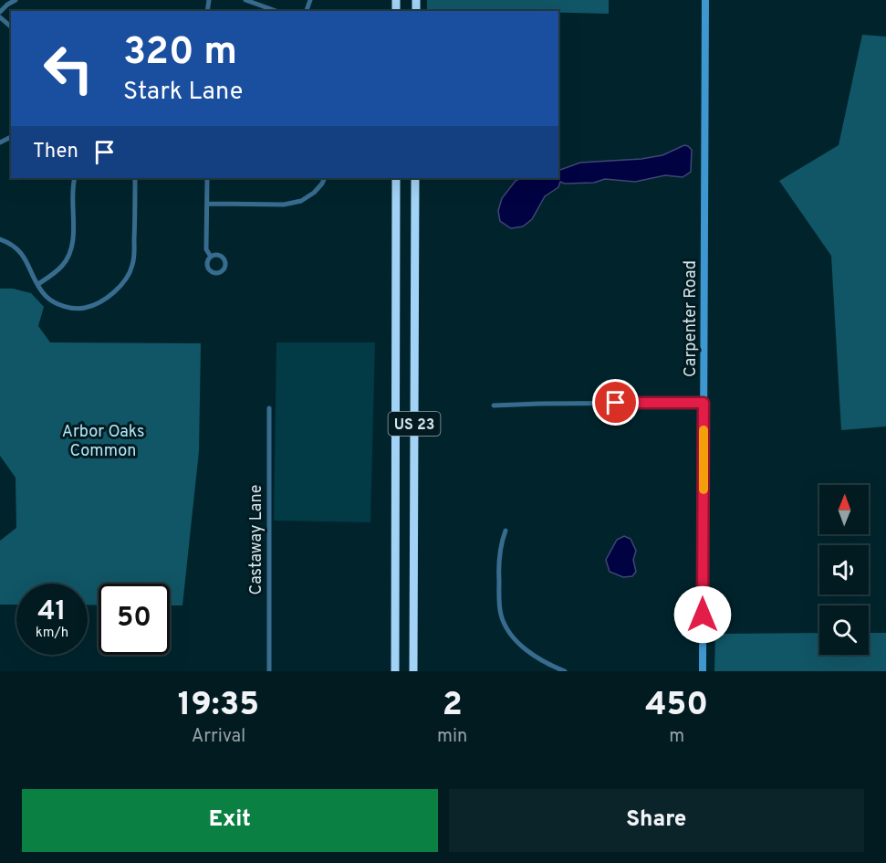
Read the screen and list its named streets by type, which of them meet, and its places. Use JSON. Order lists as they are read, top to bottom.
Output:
{
  "streets": {
    "highway": ["US 23"],
    "main road": ["Carpenter Road"],
    "street": ["Castaway Lane"]
  },
  "parks": ["Arbor Oaks Common"],
  "north": "top",
  "page": {
    "turn": ["320 m", "Stark Lane"],
    "then": "Then",
    "speed": "41 km/h",
    "limit": "50",
    "eta": [
      "19:35",
      "Arrival",
      "2",
      "min",
      "450",
      "m"
    ],
    "buttons": ["Exit", "Share"]
  }
}
